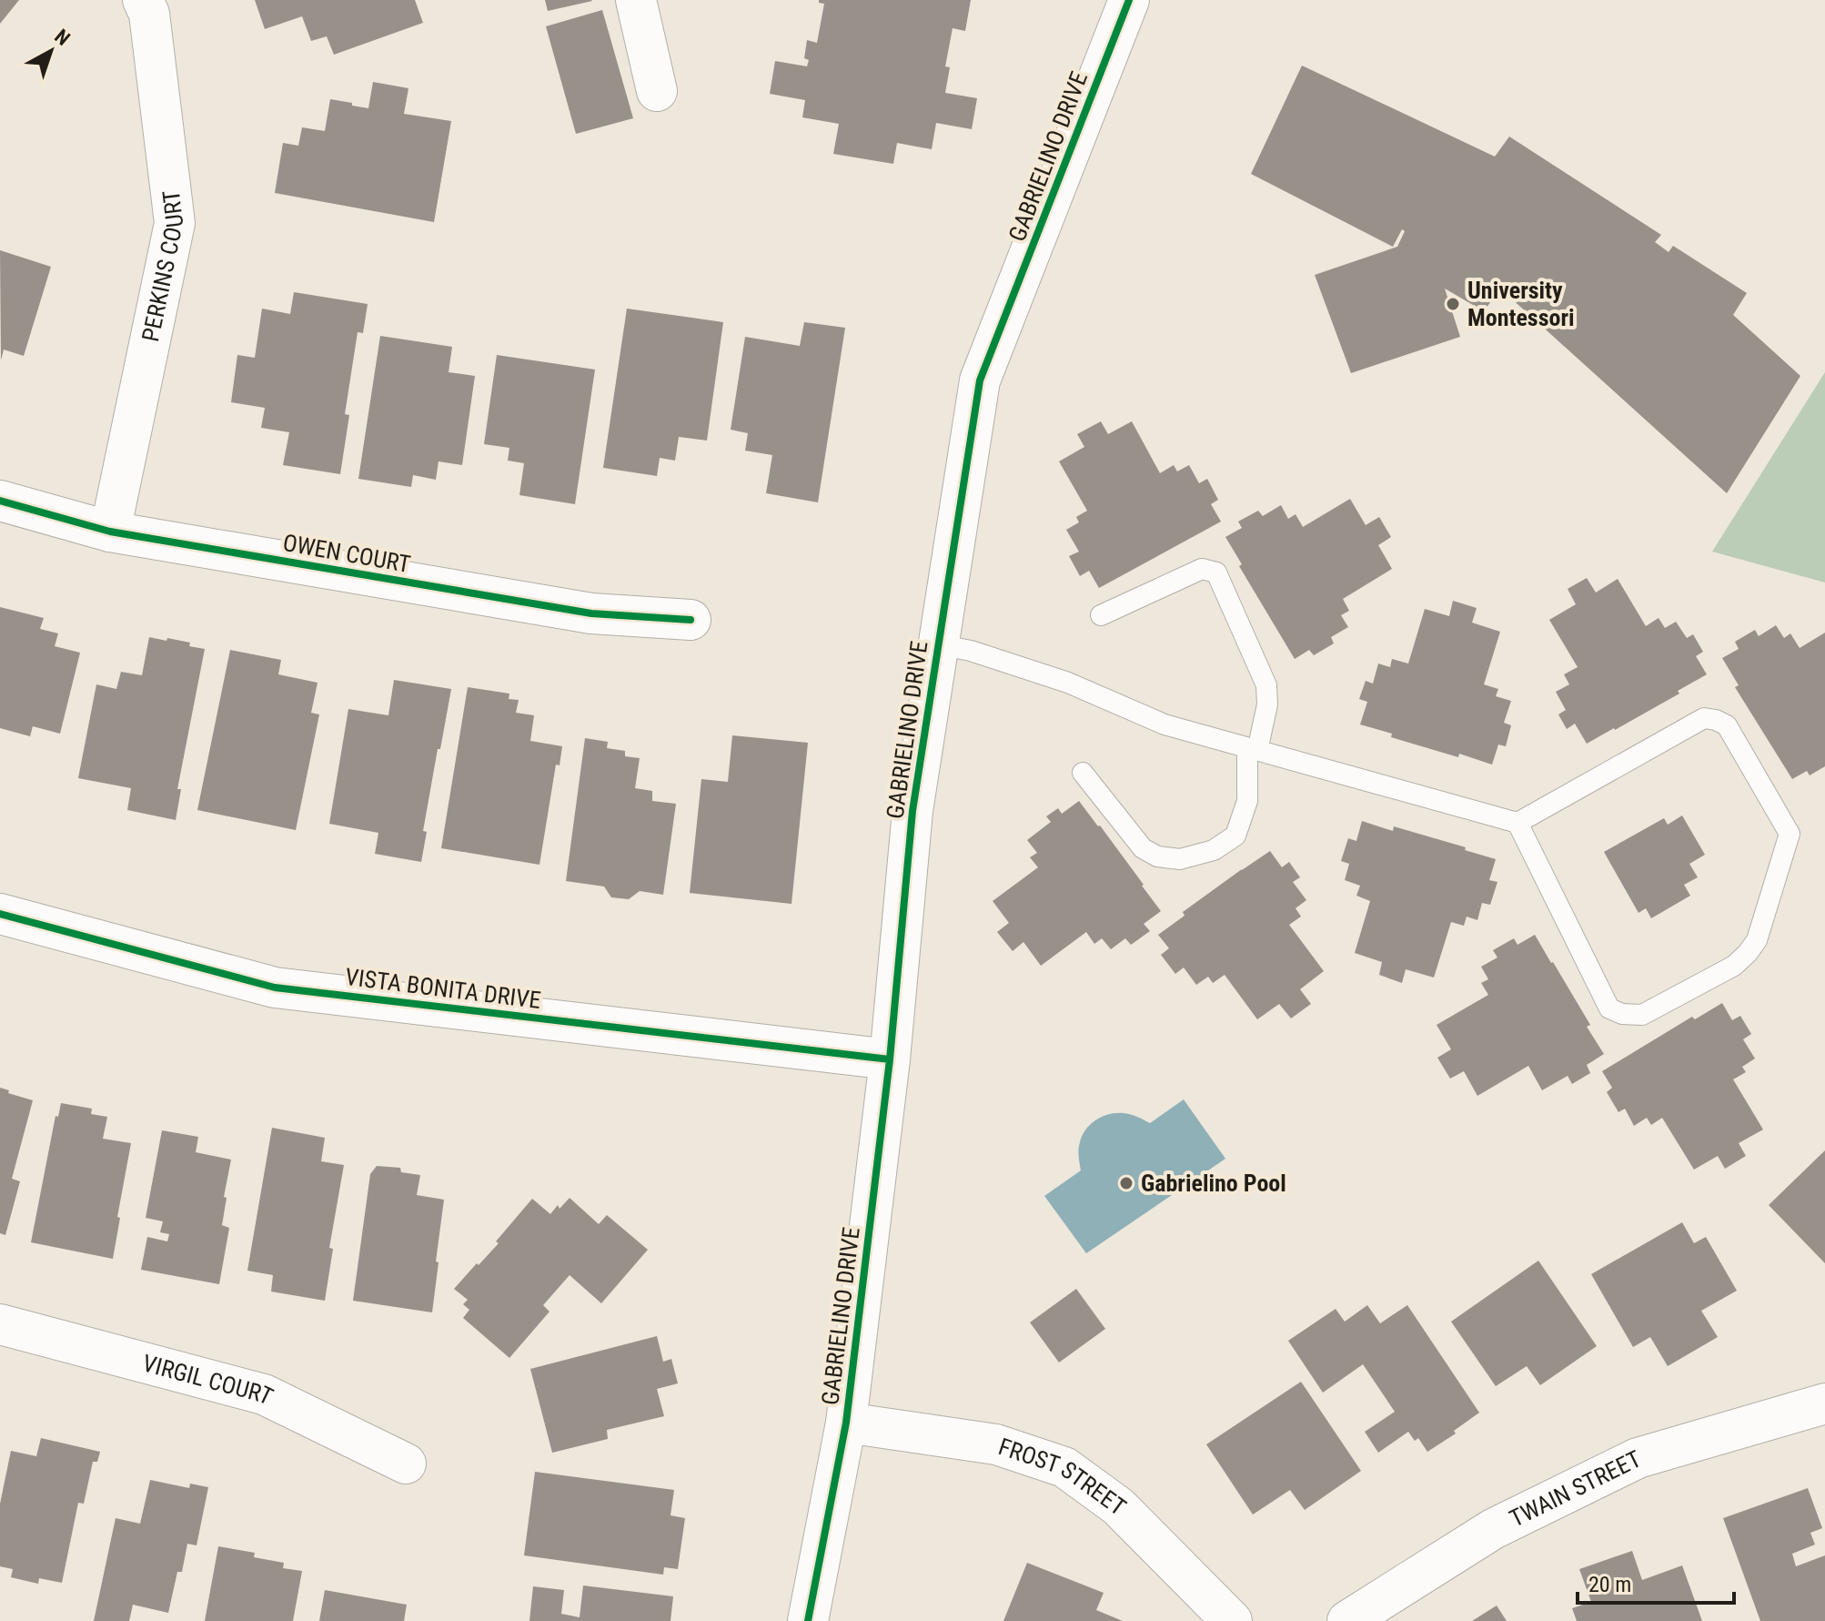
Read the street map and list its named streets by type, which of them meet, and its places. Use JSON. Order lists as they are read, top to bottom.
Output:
{
  "streets": {
    "street": [
      "GABRIELINO DRIVE",
      "PERKINS COURT",
      "OWEN COURT",
      "VISTA BONITA DRIVE",
      "VIRGIL COURT",
      "FROST STREET",
      "TWAIN STREET"
    ]
  },
  "crossings": [
    ["GABRIELINO DRIVE", "VISTA BONITA DRIVE"],
    ["GABRIELINO DRIVE", "FROST STREET"],
    ["PERKINS COURT", "OWEN COURT"]
  ],
  "places": ["University Montessori", "Gabrielino Pool"],
  "scale_bar": "20 m",
  "north": "top right"
}
